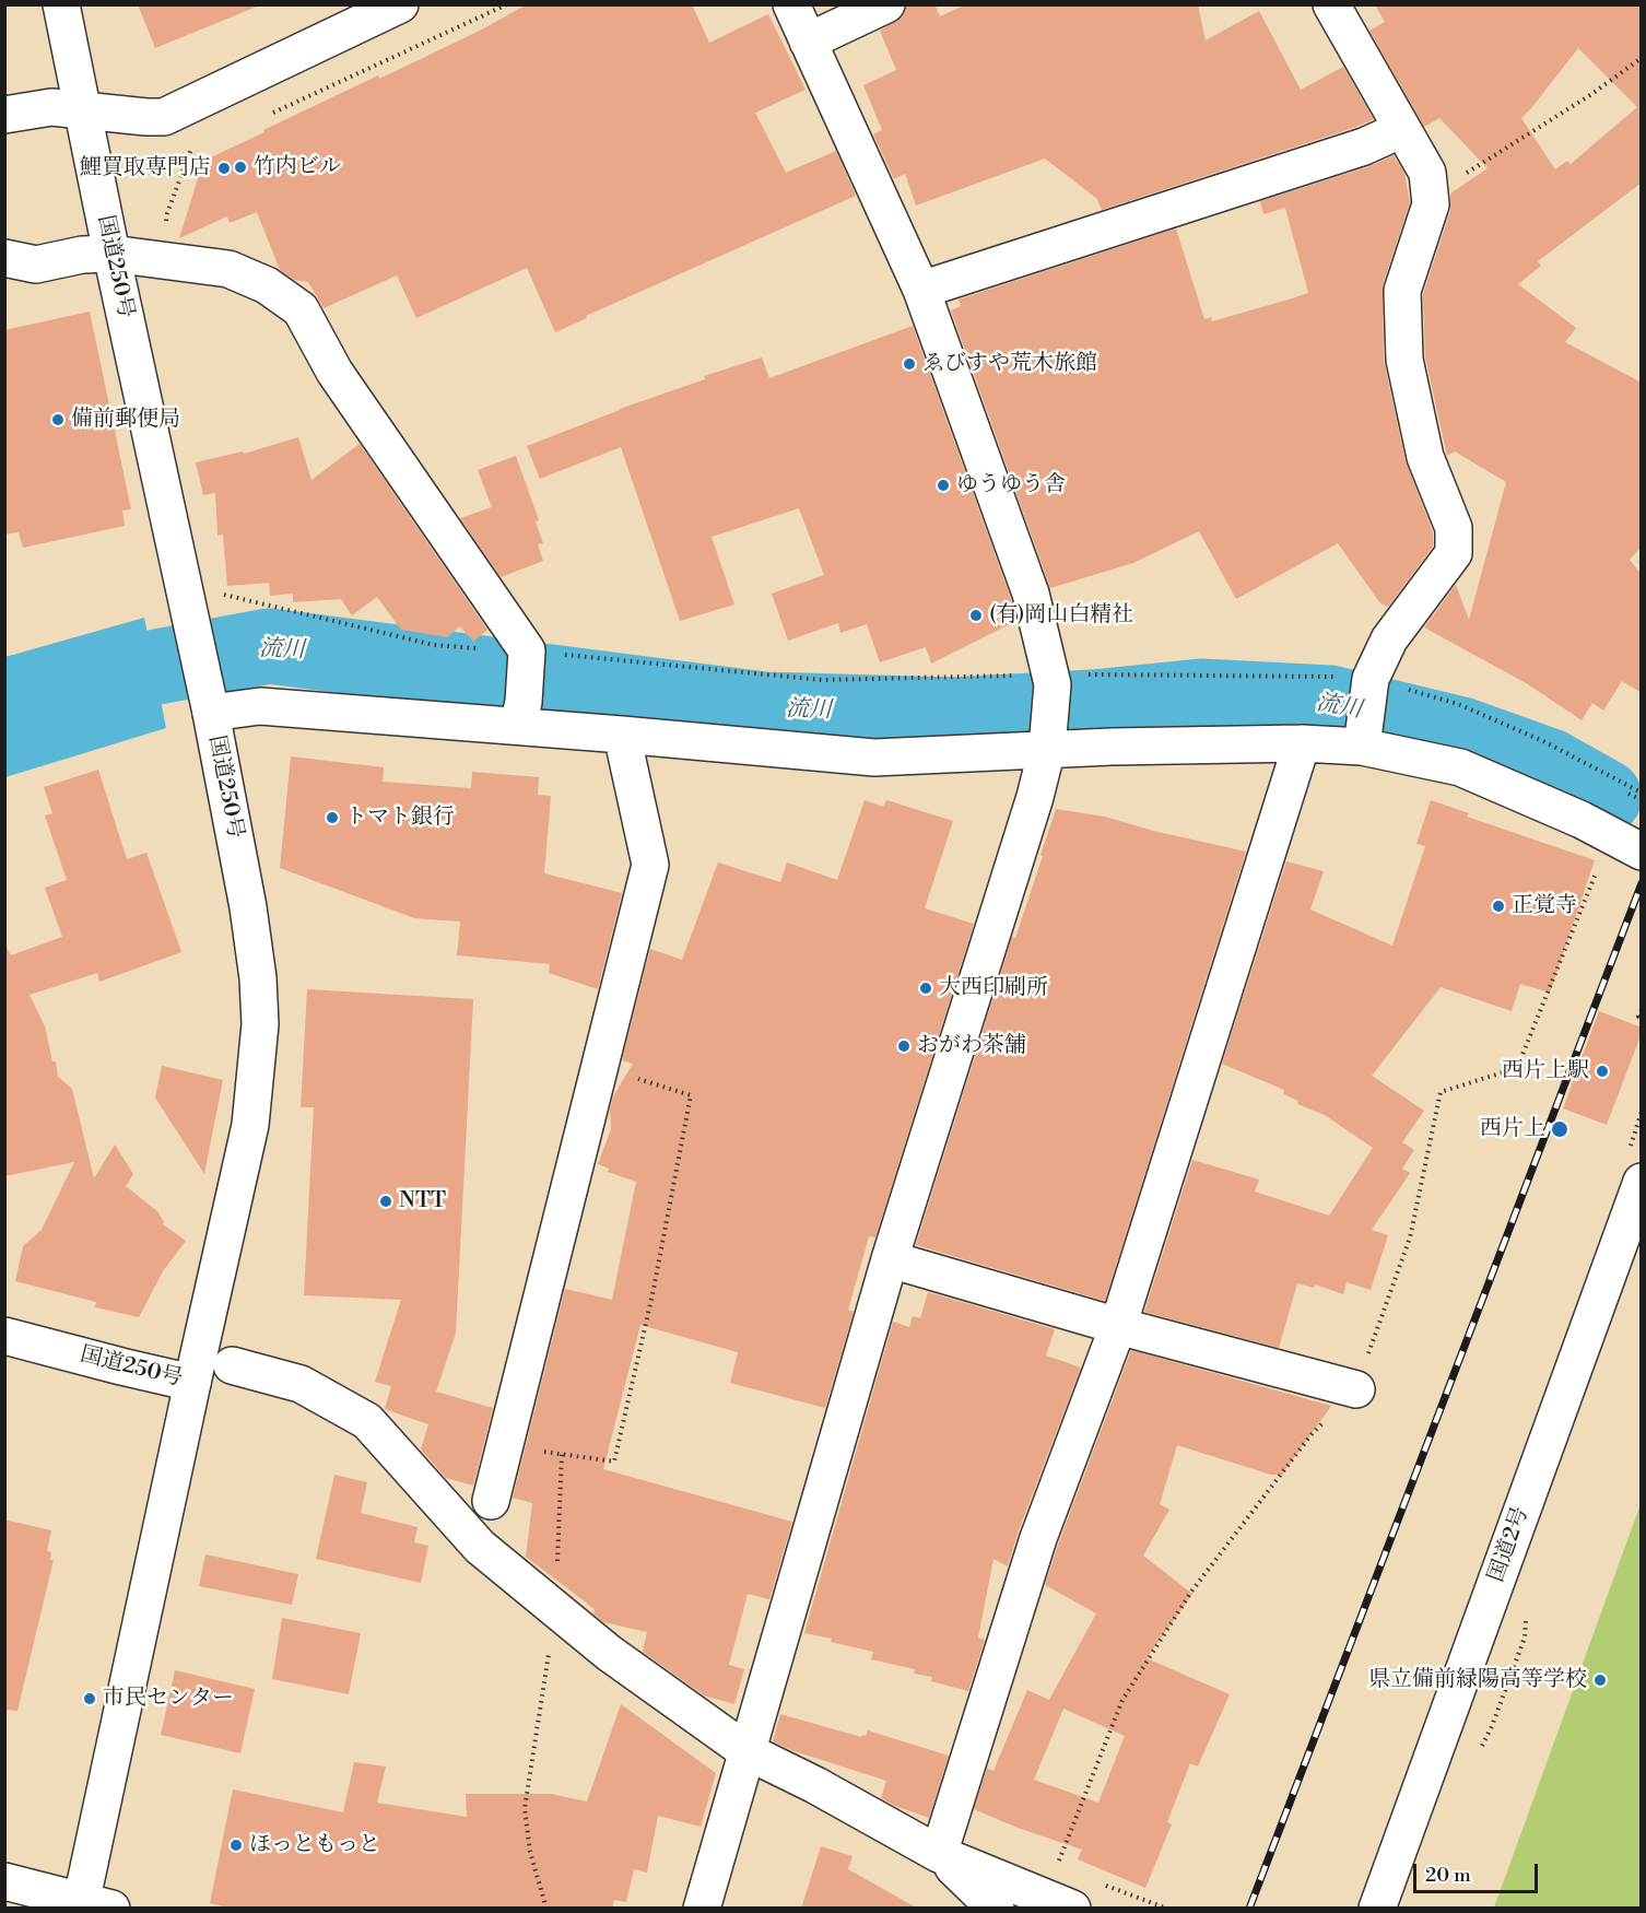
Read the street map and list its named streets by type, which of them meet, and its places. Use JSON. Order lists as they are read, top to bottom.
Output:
{
  "streets": {
    "main road": ["国道250号", "国道2号"]
  },
  "water": ["流川"],
  "places": [
    "竹内ビル",
    "鯉買取専門店",
    "ゑびすや荒木旅館",
    "備前郵便局",
    "ゆうゆう舎",
    "(有)岡山白精社",
    "トマト銀行",
    "正覚寺",
    "大西印刷所",
    "おがわ茶舗",
    "西片上駅",
    "西片上",
    "NTT",
    "県立備前緑陽高等学校",
    "市民センター",
    "ほっともっと"
  ],
  "scale_bar": "20 m"
}
